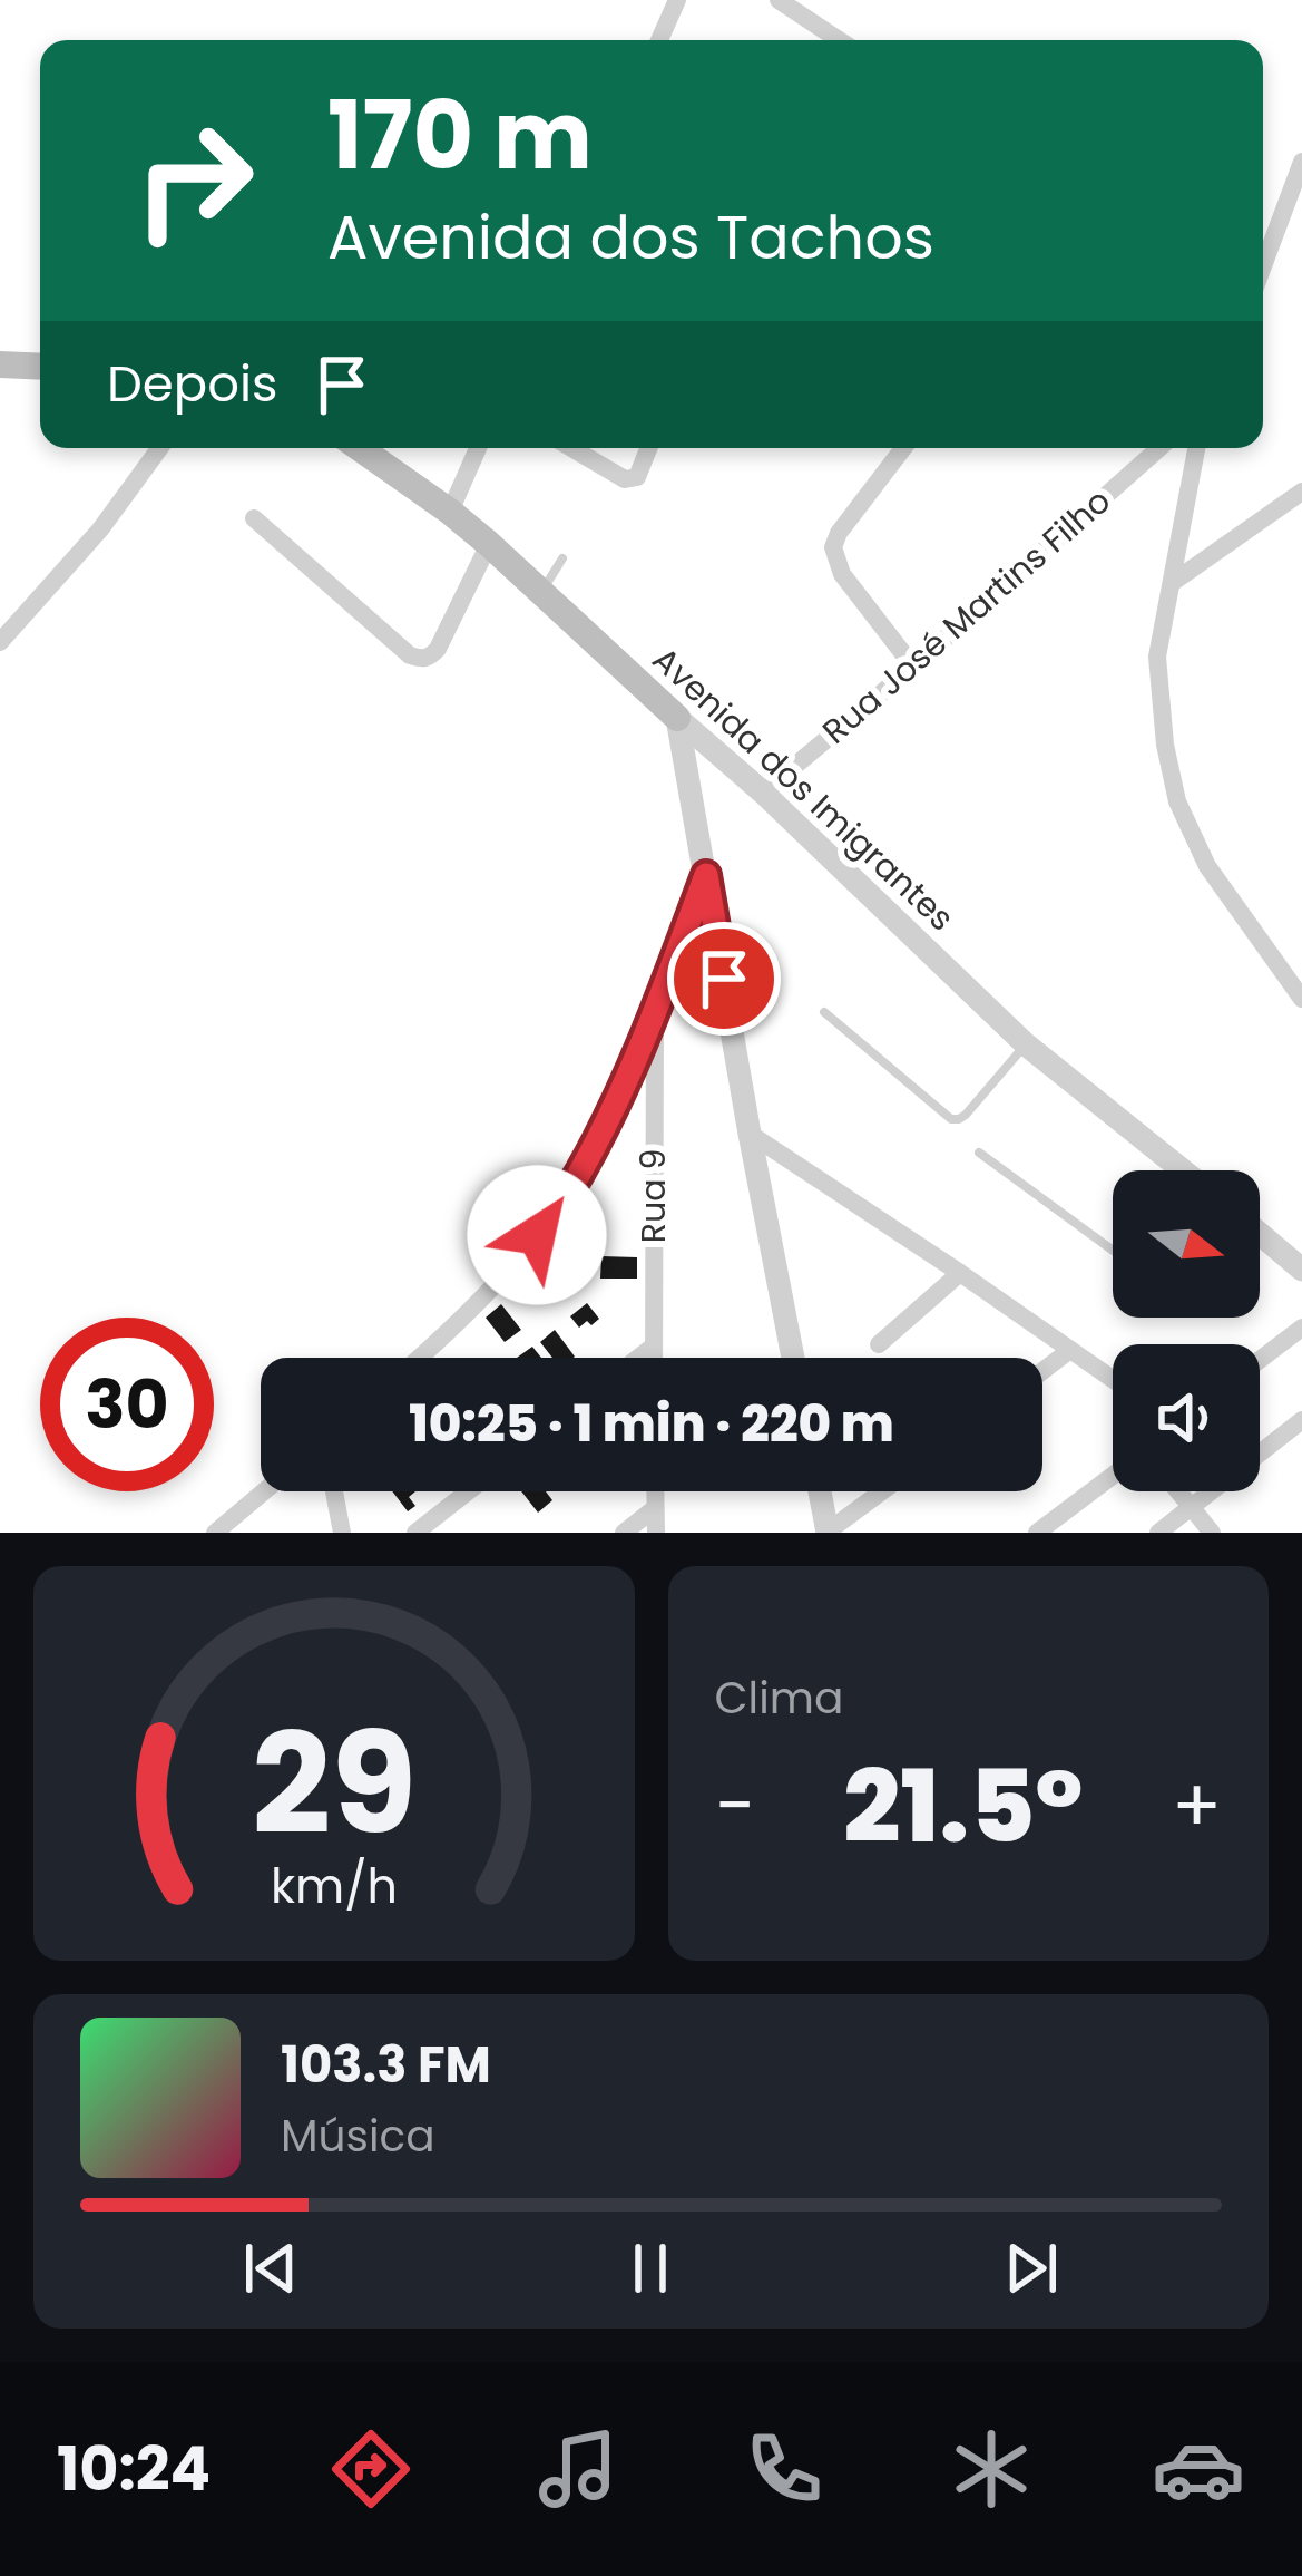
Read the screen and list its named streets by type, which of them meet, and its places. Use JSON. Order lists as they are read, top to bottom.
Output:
{
  "streets": {
    "main road": ["Avenida dos Imigrantes"],
    "street": ["Rua José Martins Filho", "Rua 9"]
  },
  "crossings": [
    ["Rua José Martins Filho", "Avenida dos Imigrantes"]
  ],
  "north": "right",
  "page": {
    "turn": ["170 m", "Avenida dos Tachos"],
    "then": "Depois",
    "limit": "30",
    "trip": "10:25 · 1 min · 220 m",
    "tile": "Clima",
    "heat": ["−", "21.5°", "+"],
    "song": ["103.3 FM", "Música"],
    "tabs": "10:24",
    "gauge": ["29", "km/h"]
  }
}
